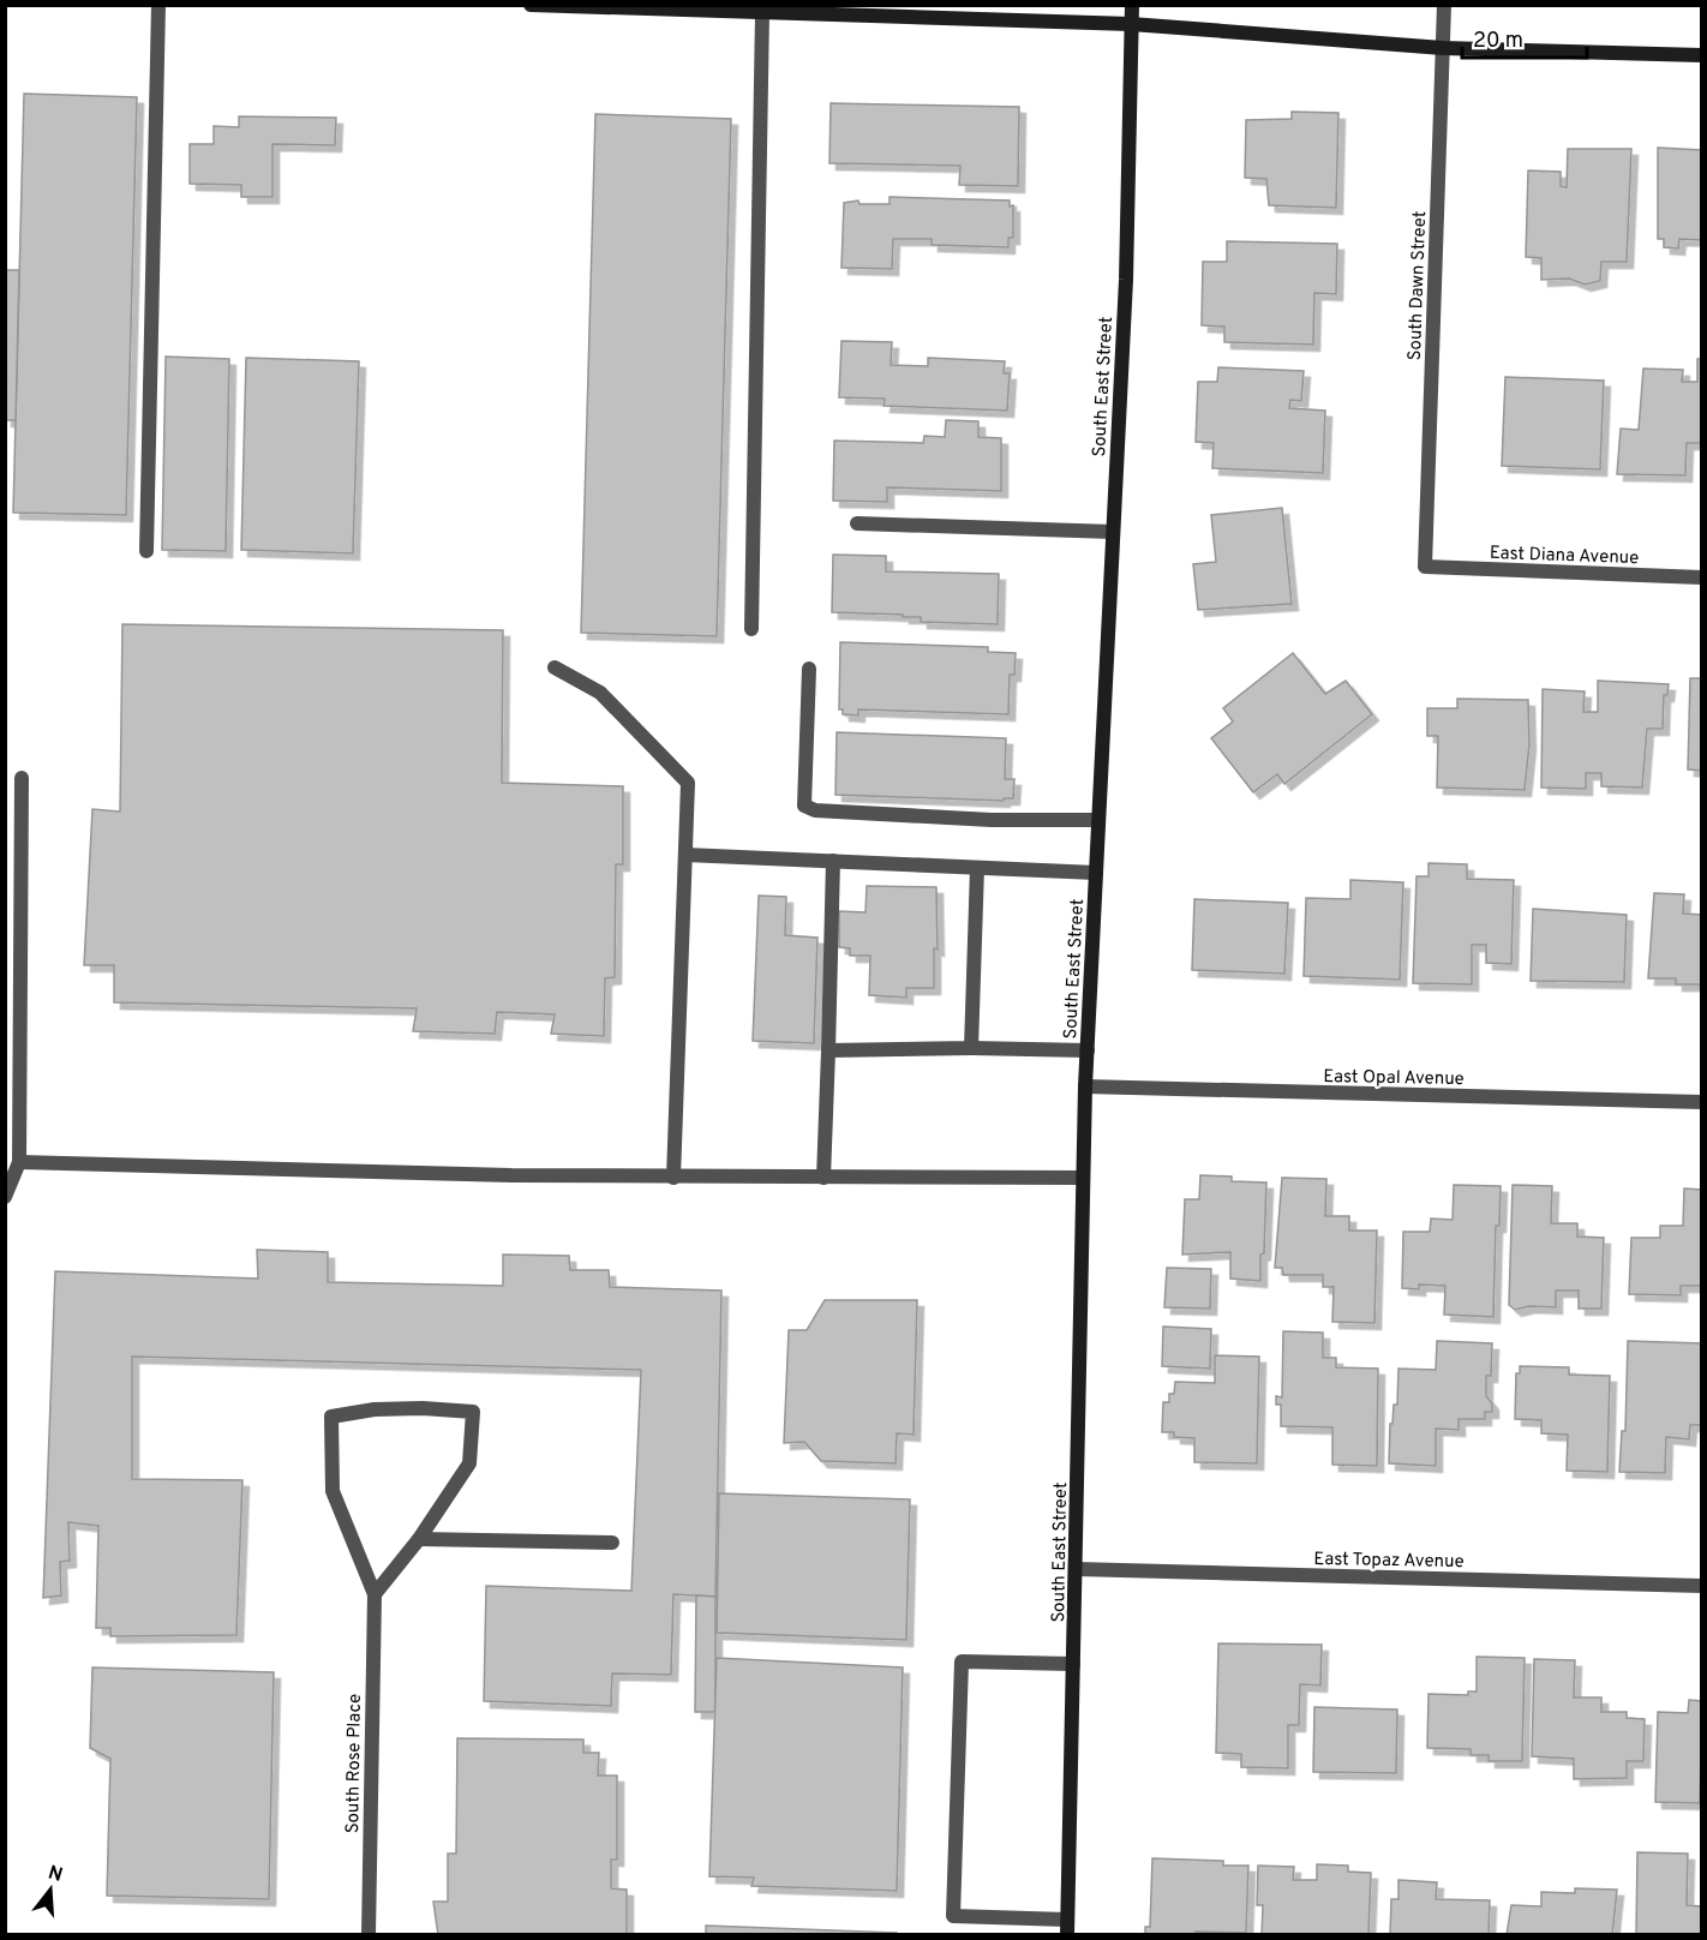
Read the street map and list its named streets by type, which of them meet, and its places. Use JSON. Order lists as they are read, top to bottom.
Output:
{
  "streets": {
    "street": [
      "South Dawn Street",
      "South East Street",
      "East Diana Avenue",
      "East Opal Avenue",
      "East Topaz Avenue",
      "South Rose Place"
    ]
  },
  "crossings": [
    ["South Dawn Street", "East Diana Avenue"],
    ["South East Street", "East Opal Avenue"],
    ["South East Street", "East Topaz Avenue"]
  ],
  "scale_bar": "20 m",
  "north": "top"
}
